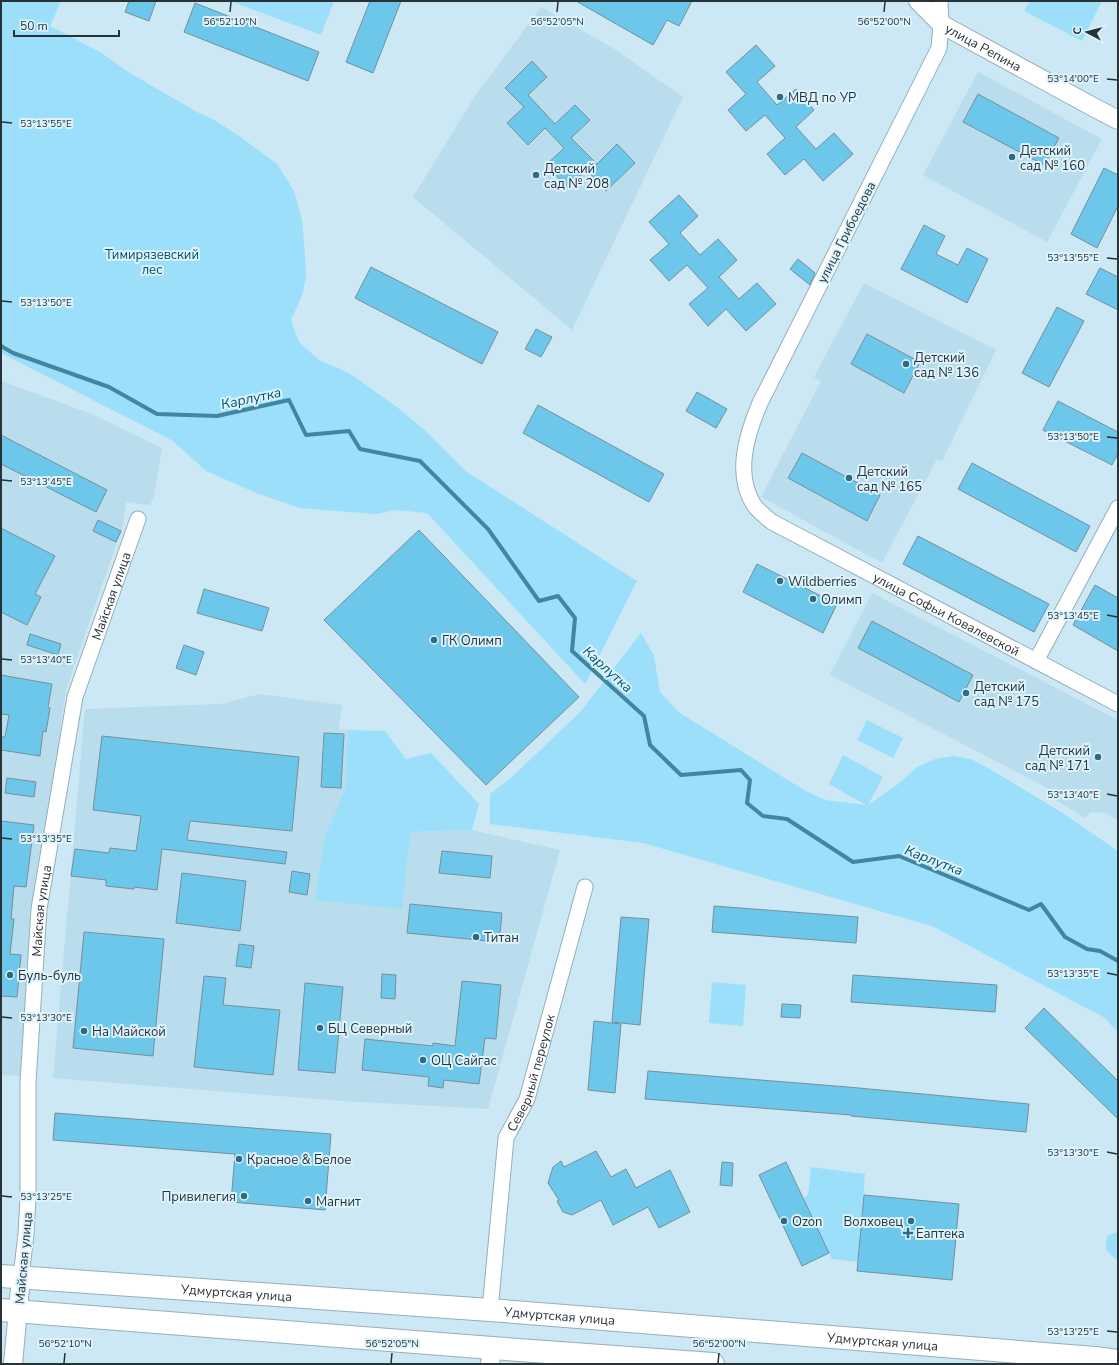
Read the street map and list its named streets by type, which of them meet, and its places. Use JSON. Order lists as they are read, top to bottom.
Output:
{
  "streets": {
    "main road": ["Удмуртская улица"],
    "street": [
      "улица Репина",
      "улица Грибоедова",
      "Майская улица",
      "улица Софьи Ковалевской",
      "Северный переулок"
    ]
  },
  "crossings": [
    ["улица Репина", "улица Грибоедова"],
    ["улица Грибоедова", "улица Софьи Ковалевской"],
    ["Майская улица", "Удмуртская улица"],
    ["Северный переулок", "Удмуртская улица"]
  ],
  "water": ["Карлутка"],
  "parks": ["Тимирязевский лес"],
  "places": {
    "other": [
      "МВД по УР",
      "Детский сад № 160",
      "Детский сад № 208",
      "Детский сад № 136",
      "Детский сад № 165",
      "Wildberries",
      "Олимп",
      "ГК Олимп",
      "Детский сад № 175",
      "Детский сад № 171",
      "Титан",
      "Буль-буль",
      "БЦ Северный",
      "На Майской",
      "ОЦ Сайгас",
      "Красное & Белое",
      "Привилегия",
      "Магнит",
      "Ozon",
      "Волховец"
    ],
    "health": ["Еаптека"]
  },
  "scale_bar": "50 m",
  "north": "left",
  "coordinates": [
    "56°52'10\"N",
    "56°52'05\"N",
    "56°52'00\"N",
    "53°14'00\"E",
    "53°13'55\"E",
    "53°13'50\"E",
    "53°13'45\"E",
    "53°13'40\"E",
    "53°13'35\"E",
    "53°13'30\"E",
    "53°13'25\"E"
  ]
}
